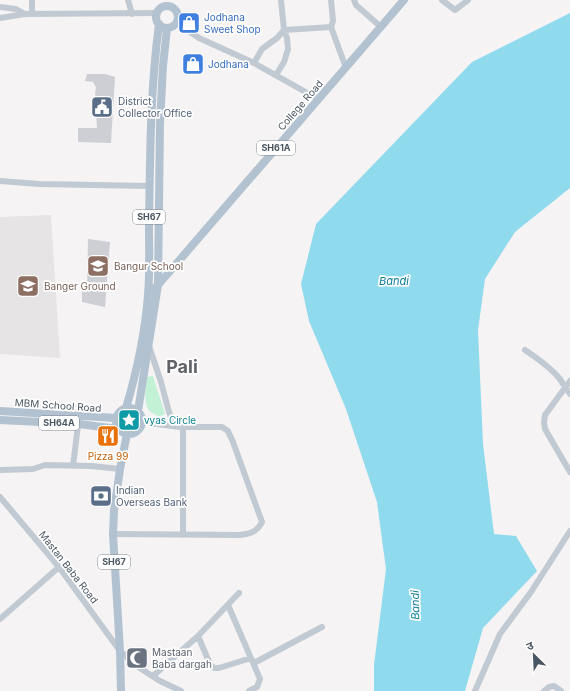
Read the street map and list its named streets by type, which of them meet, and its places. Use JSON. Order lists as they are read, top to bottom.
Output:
{
  "streets": {
    "main road": [
      "College Road",
      "SH61A",
      "SH67",
      "MBM School Road",
      "SH64A"
    ],
    "street": ["Mastan Baba Road"]
  },
  "crossings": [
    ["College Road", "SH67"],
    ["SH67", "MBM School Road"],
    ["SH67", "Mastan Baba Road"]
  ],
  "districts": ["Pali"],
  "water": ["Bandi"],
  "places": {
    "shop": ["Jodhana Sweet Shop", "Jodhana"],
    "public building": ["District Collector Office"],
    "school or university": ["Bangur School", "Banger Ground"],
    "place": ["vyas Circle"],
    "restaurant": ["Pizza 99"],
    "bank": ["Indian Overseas Bank"],
    "mosque": ["Mastaan Baba dargah"]
  },
  "north": "top left"
}
